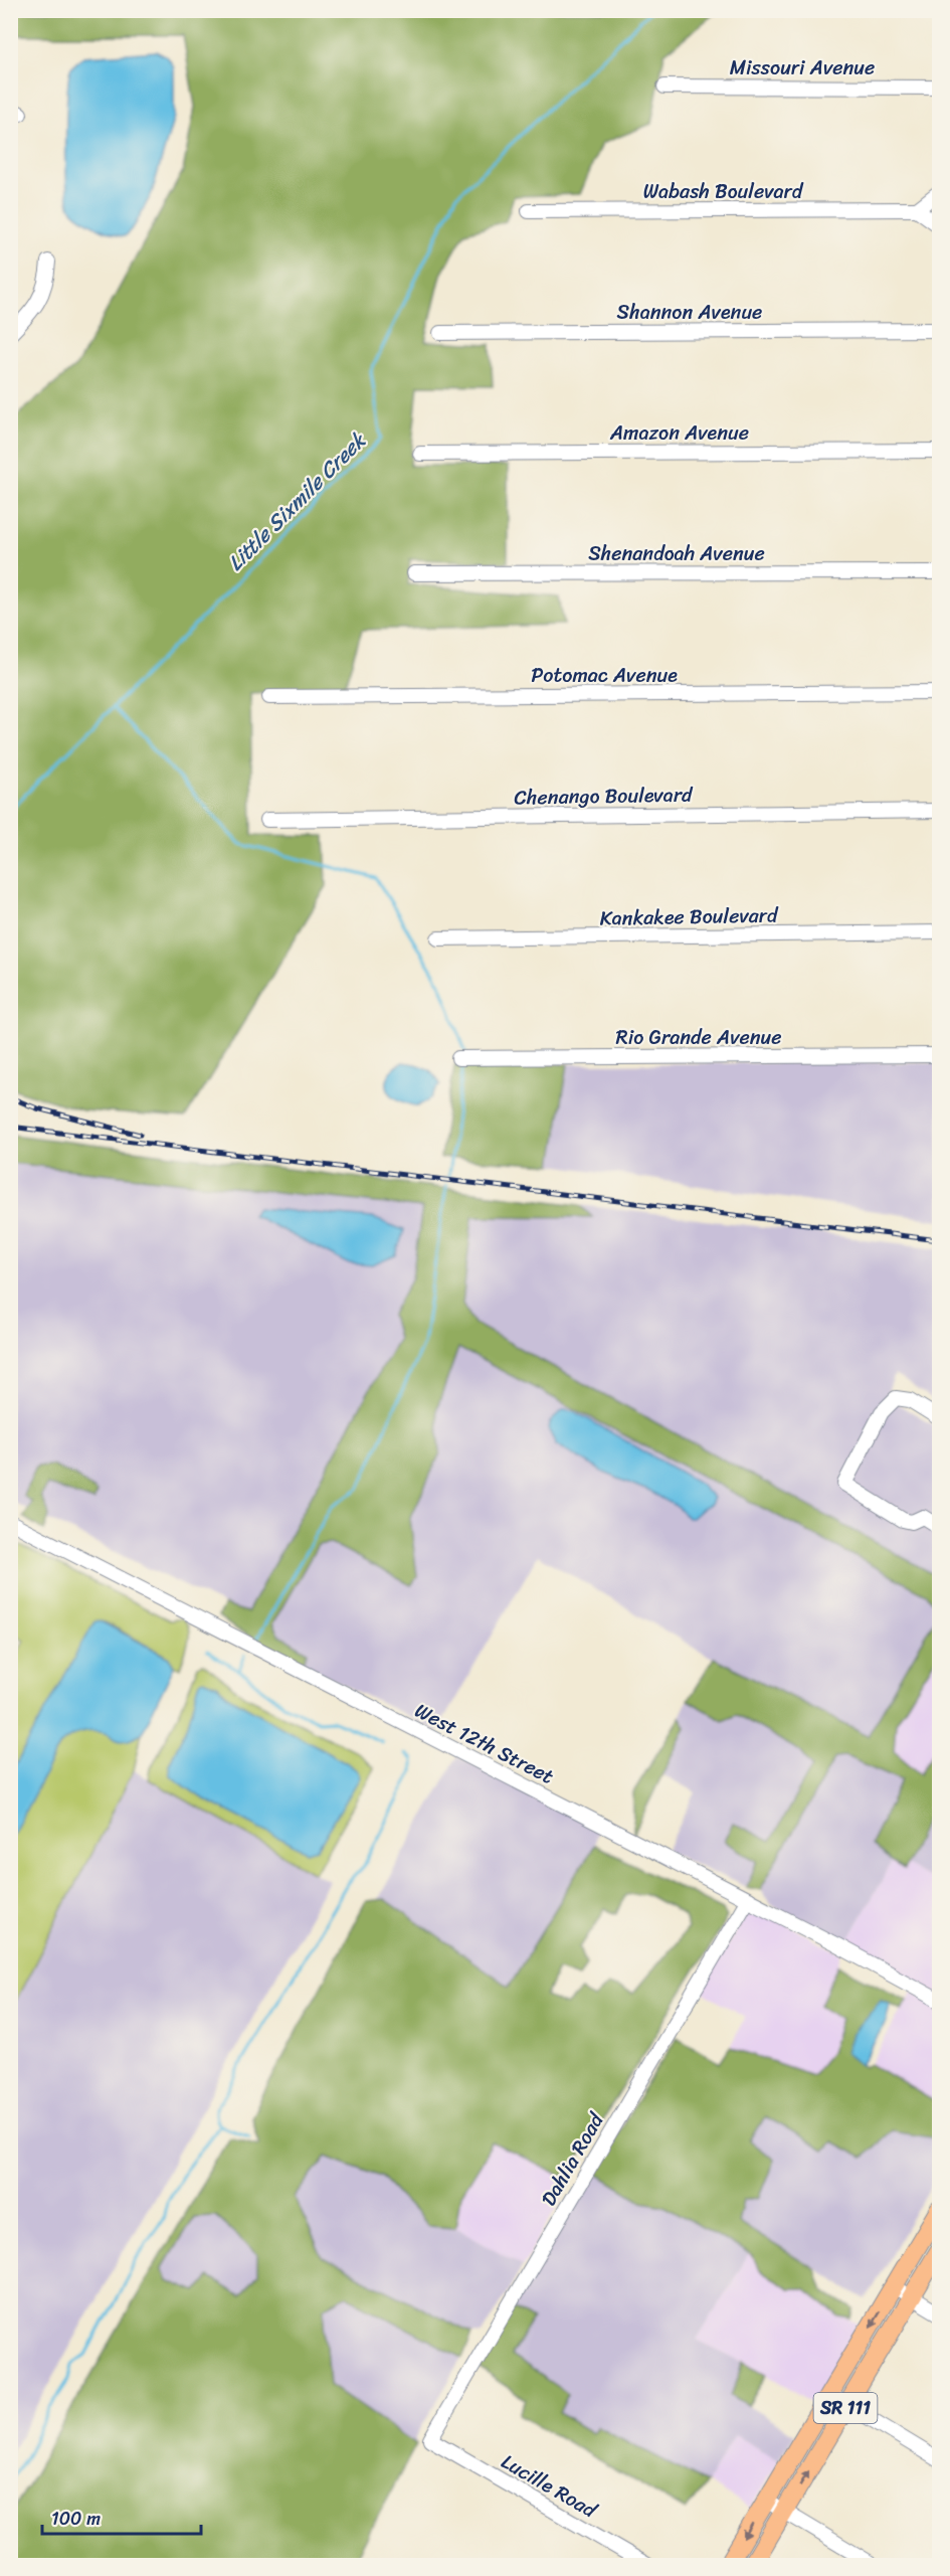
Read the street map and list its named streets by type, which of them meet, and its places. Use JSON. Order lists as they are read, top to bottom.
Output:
{
  "streets": {
    "main road": ["SR 111"],
    "street": [
      "Missouri Avenue",
      "Wabash Boulevard",
      "Shannon Avenue",
      "Amazon Avenue",
      "Shenandoah Avenue",
      "Potomac Avenue",
      "Chenango Boulevard",
      "Kankakee Boulevard",
      "Rio Grande Avenue",
      "West 12th Street",
      "Dahlia Road",
      "Lucille Road"
    ]
  },
  "crossings": [
    ["West 12th Street", "Dahlia Road"],
    ["Dahlia Road", "Lucille Road"]
  ],
  "water": ["Little Sixmile Creek"],
  "scale_bar": "100 m"
}
